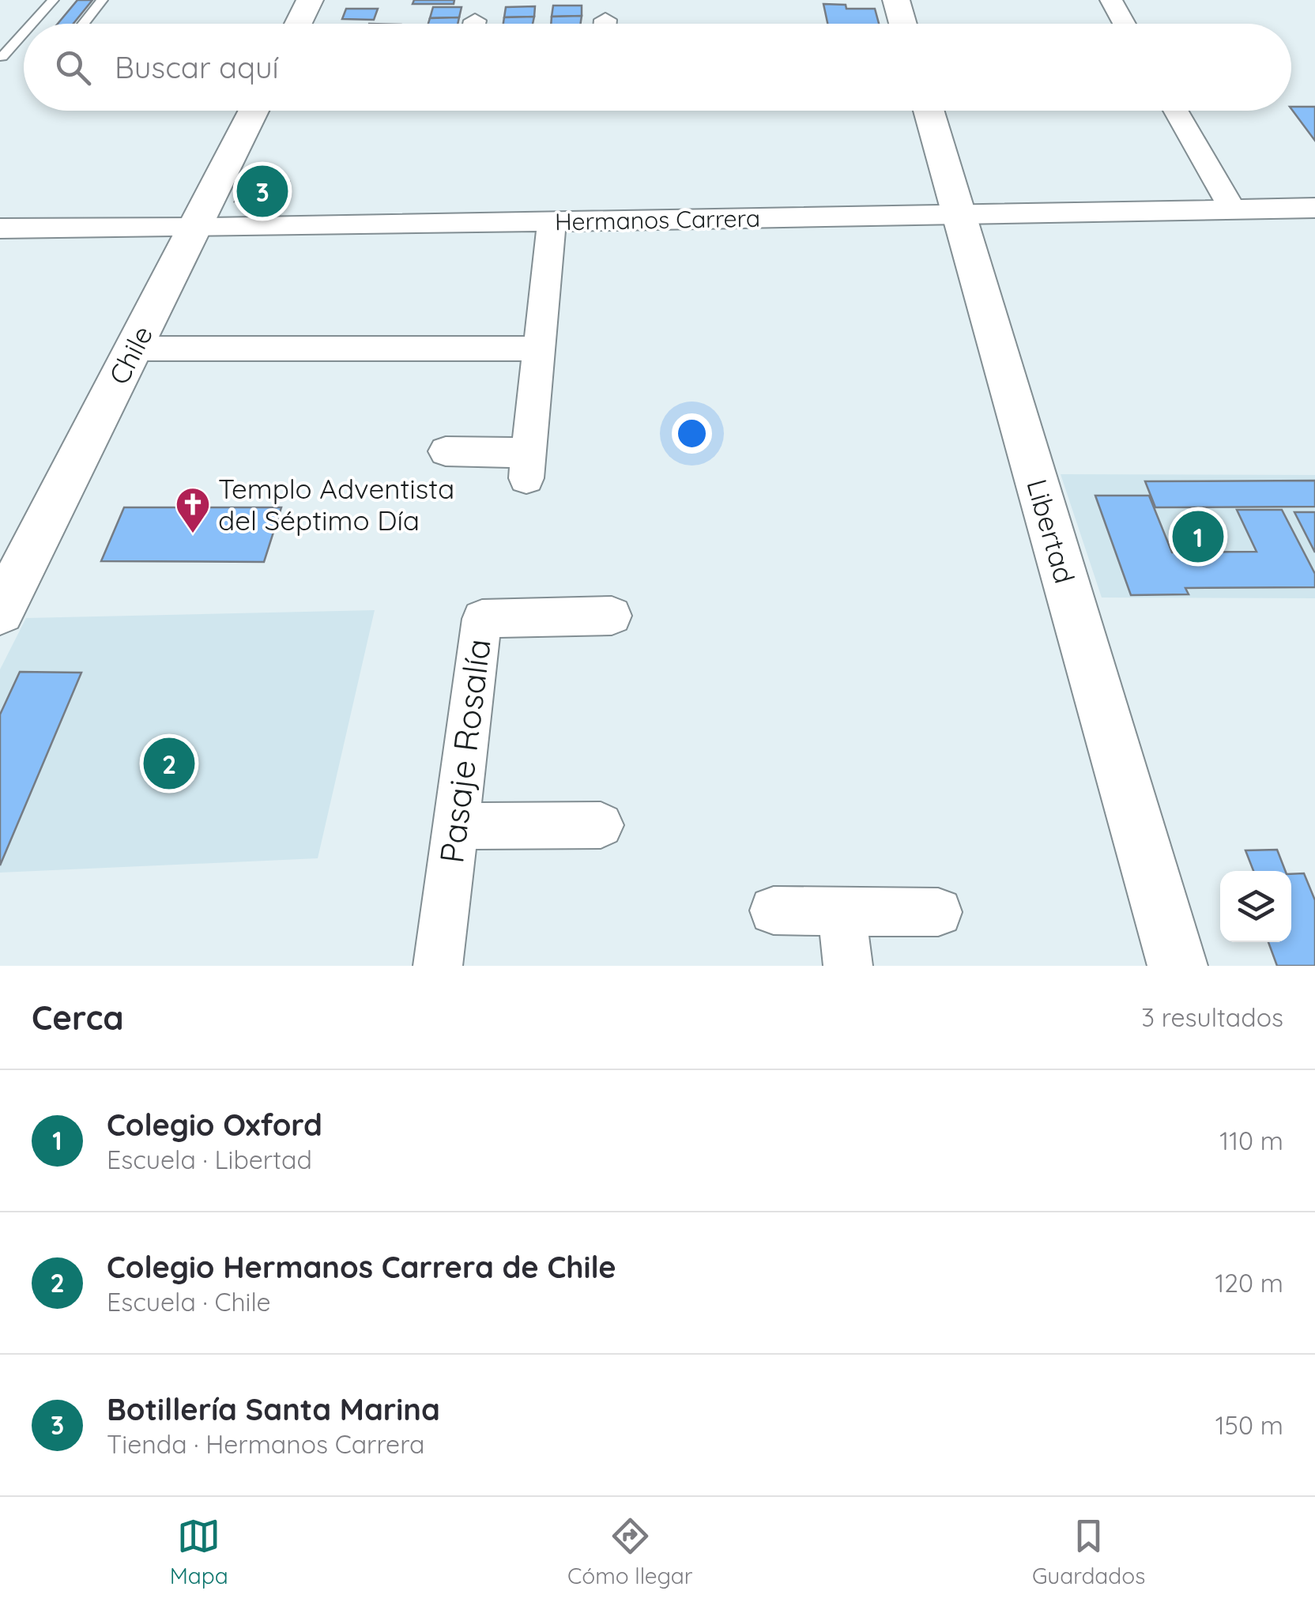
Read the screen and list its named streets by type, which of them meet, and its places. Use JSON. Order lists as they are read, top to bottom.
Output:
{
  "streets": {
    "street": [
      "Hermanos Carrera",
      "Chile",
      "Libertad",
      "Pasaje Rosalía"
    ]
  },
  "crossings": [
    ["Hermanos Carrera", "Chile"],
    ["Hermanos Carrera", "Libertad"]
  ],
  "places": {
    "church": ["Templo Adventista del Séptimo Día"]
  },
  "page": {
    "search": "Buscar aquí",
    "pins": ["3", "1", "2"],
    "heading": ["Cerca", "3 resultados"],
    "list": [
      {
        "mark": "1",
        "name": "Colegio Oxford",
        "note": "Escuela · Libertad",
        "value": "110 m"
      },
      {
        "mark": "2",
        "name": "Colegio Hermanos Carrera de Chile",
        "note": "Escuela · Chile",
        "value": "120 m"
      },
      {
        "mark": "3",
        "name": "Botillería Santa Marina",
        "note": "Tienda · Hermanos Carrera",
        "value": "150 m"
      }
    ],
    "nav": ["Mapa", "Cómo llegar", "Guardados"]
  }
}
